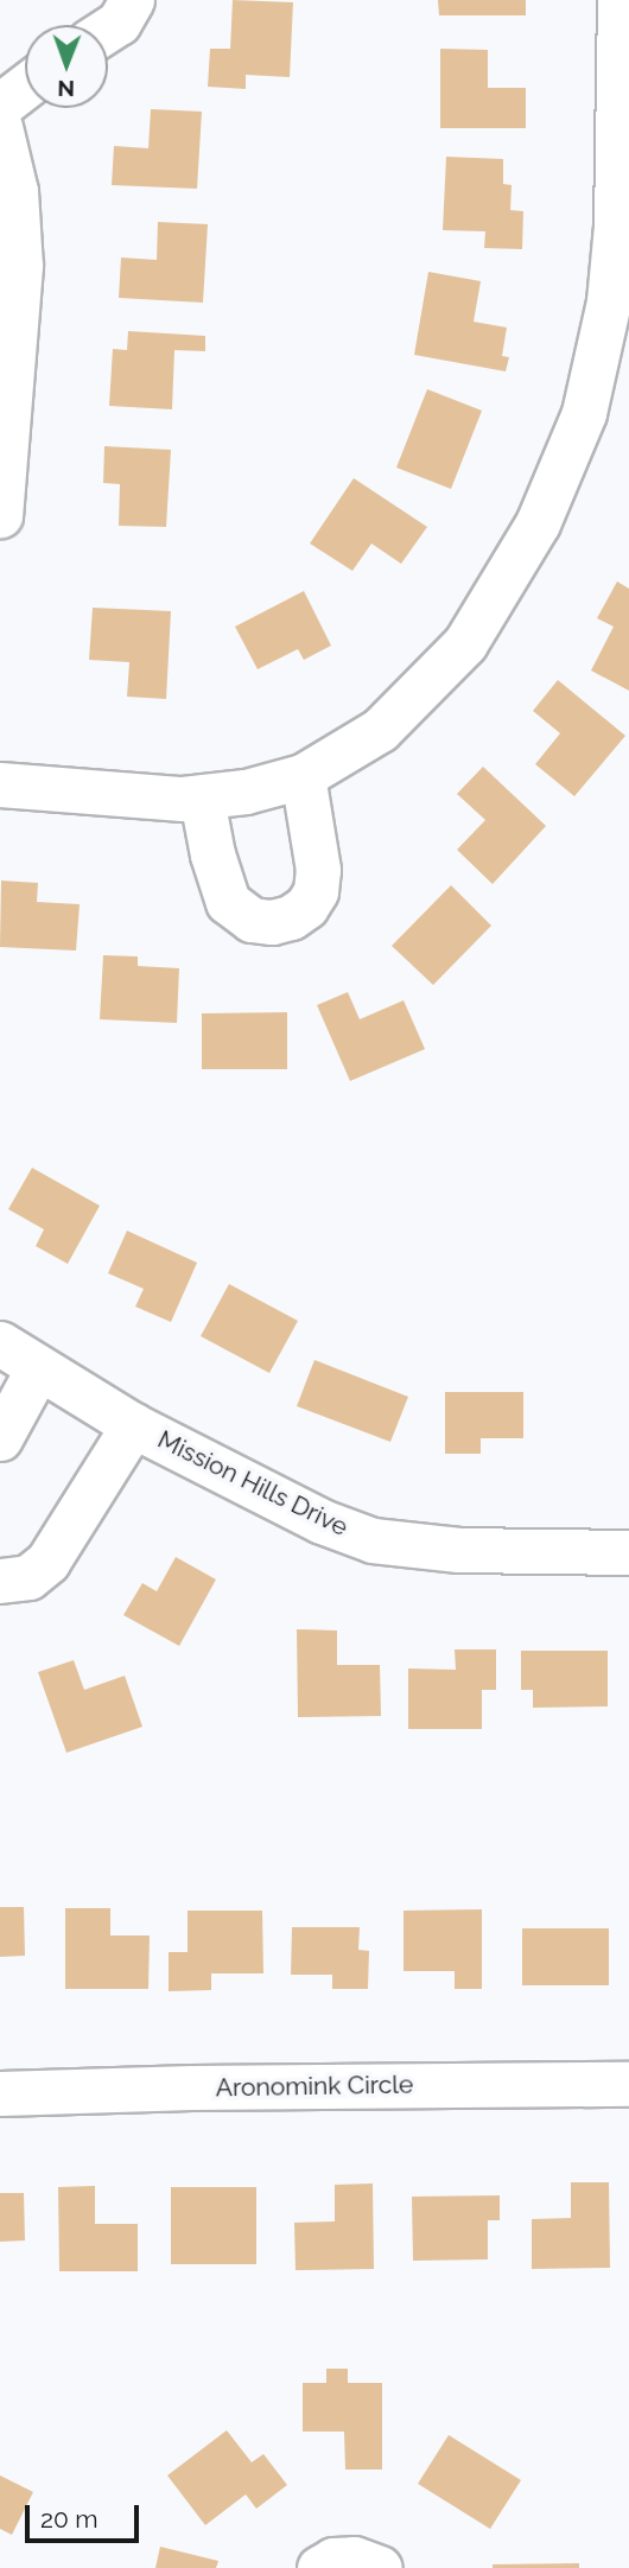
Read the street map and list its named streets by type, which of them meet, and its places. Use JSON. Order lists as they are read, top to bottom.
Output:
{
  "streets": {
    "street": ["Mission Hills Drive", "Aronomink Circle"]
  },
  "scale_bar": "20 m",
  "north": "bottom"
}
